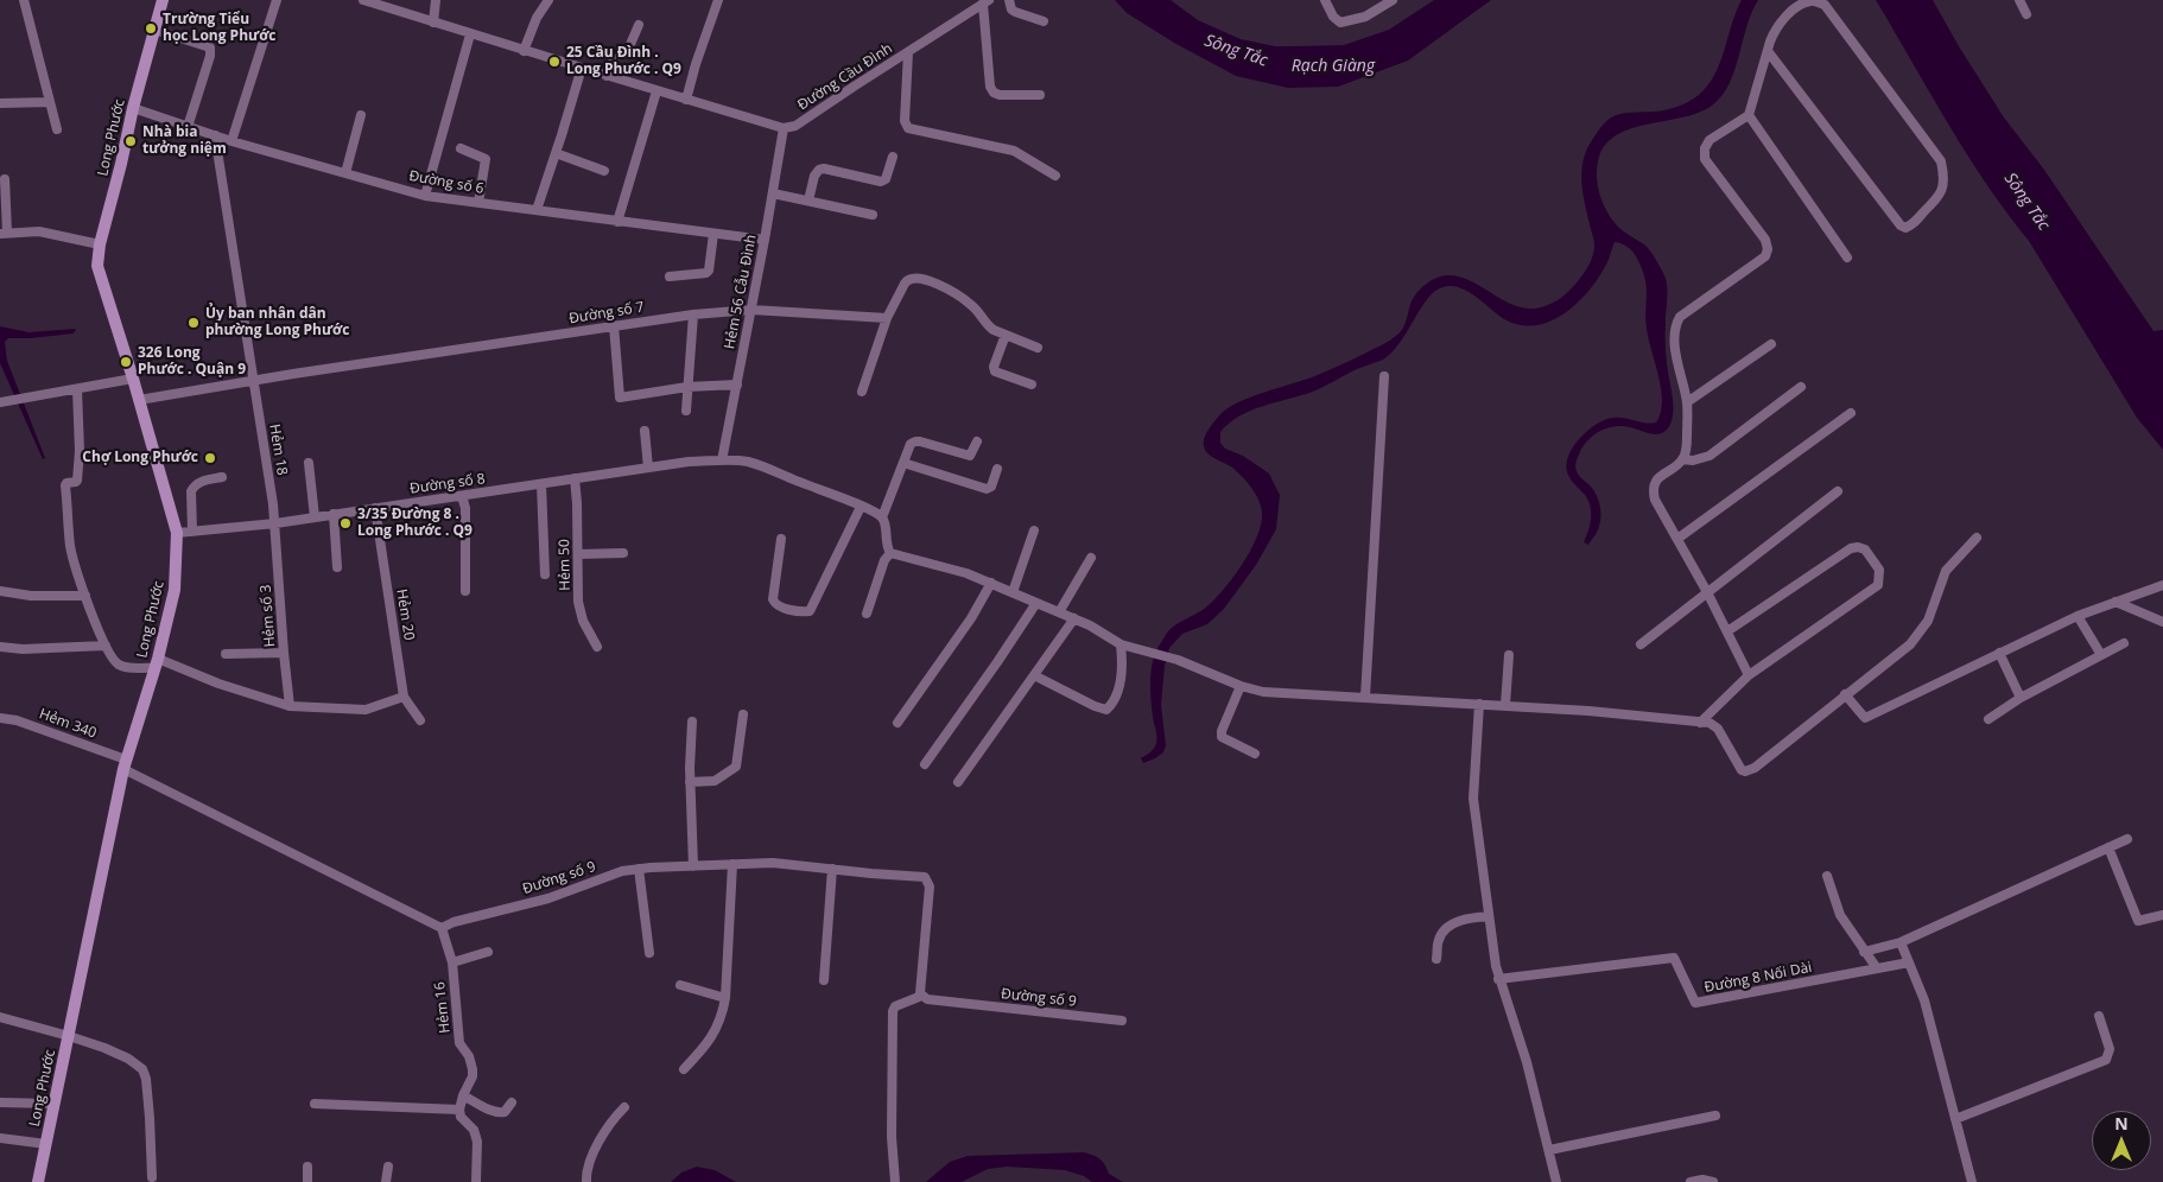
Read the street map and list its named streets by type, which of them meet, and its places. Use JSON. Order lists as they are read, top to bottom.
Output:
{
  "streets": {
    "street": [
      "Đường Cầu Đình",
      "Long Phước",
      "Đường số 6",
      "Hẻm 56 Cẫu Đình",
      "Đường số 7",
      "Hẻm 18",
      "Đường số 8",
      "Hẻm 50",
      "Hẻm 20",
      "Hẻm số 3",
      "Hẻm 340",
      "Đường số 9",
      "Đường 8 Nối Dài",
      "Hẻm 16"
    ]
  },
  "crossings": [
    ["Đường Cầu Đình", "Hẻm 56 Cẫu Đình"],
    ["Long Phước", "Đường số 6"],
    ["Long Phước", "Đường số 7"],
    ["Long Phước", "Đường số 8"],
    ["Long Phước", "Hẻm 340"],
    ["Đường số 6", "Hẻm 56 Cẫu Đình"],
    ["Đường số 6", "Hẻm 18"],
    ["Hẻm 56 Cẫu Đình", "Đường số 7"],
    ["Hẻm 56 Cẫu Đình", "Đường số 8"],
    ["Đường số 7", "Hẻm 18"],
    ["Hẻm 18", "Đường số 8"],
    ["Hẻm 18", "Hẻm số 3"],
    ["Đường số 8", "Hẻm 50"],
    ["Đường số 8", "Hẻm 20"],
    ["Đường số 8", "Hẻm số 3"],
    ["Đường số 9", "Hẻm 16"]
  ],
  "water": ["Sông Tắc", "Rạch Giàng"],
  "places": [
    "Trường Tiểu học Long Phước",
    "25 Cầu Đình . Long Phước . Q9",
    "Nhà bia tưởng niệm",
    "Ủy ban nhân dân phường Long Phước",
    "326 Long Phước . Quận 9",
    "Chợ Long Phước",
    "3/35 Đường 8 . Long Phước . Q9"
  ],
  "north": "top"
}
